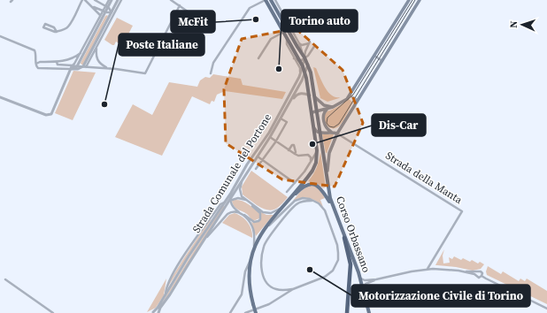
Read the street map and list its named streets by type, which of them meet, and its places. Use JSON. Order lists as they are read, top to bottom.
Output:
{
  "streets": {
    "main road": ["Corso Orbassano"],
    "street": ["Strada Comunale del Portone", "Strada della Manta"]
  },
  "crossings": [
    ["Strada Comunale del Portone", "Corso Orbassano"]
  ],
  "places": [
    "McFit",
    "Torino auto",
    "Poste Italiane",
    "Dis-Car",
    "Motorizzazione Civile di Torino"
  ],
  "north": "left"
}
